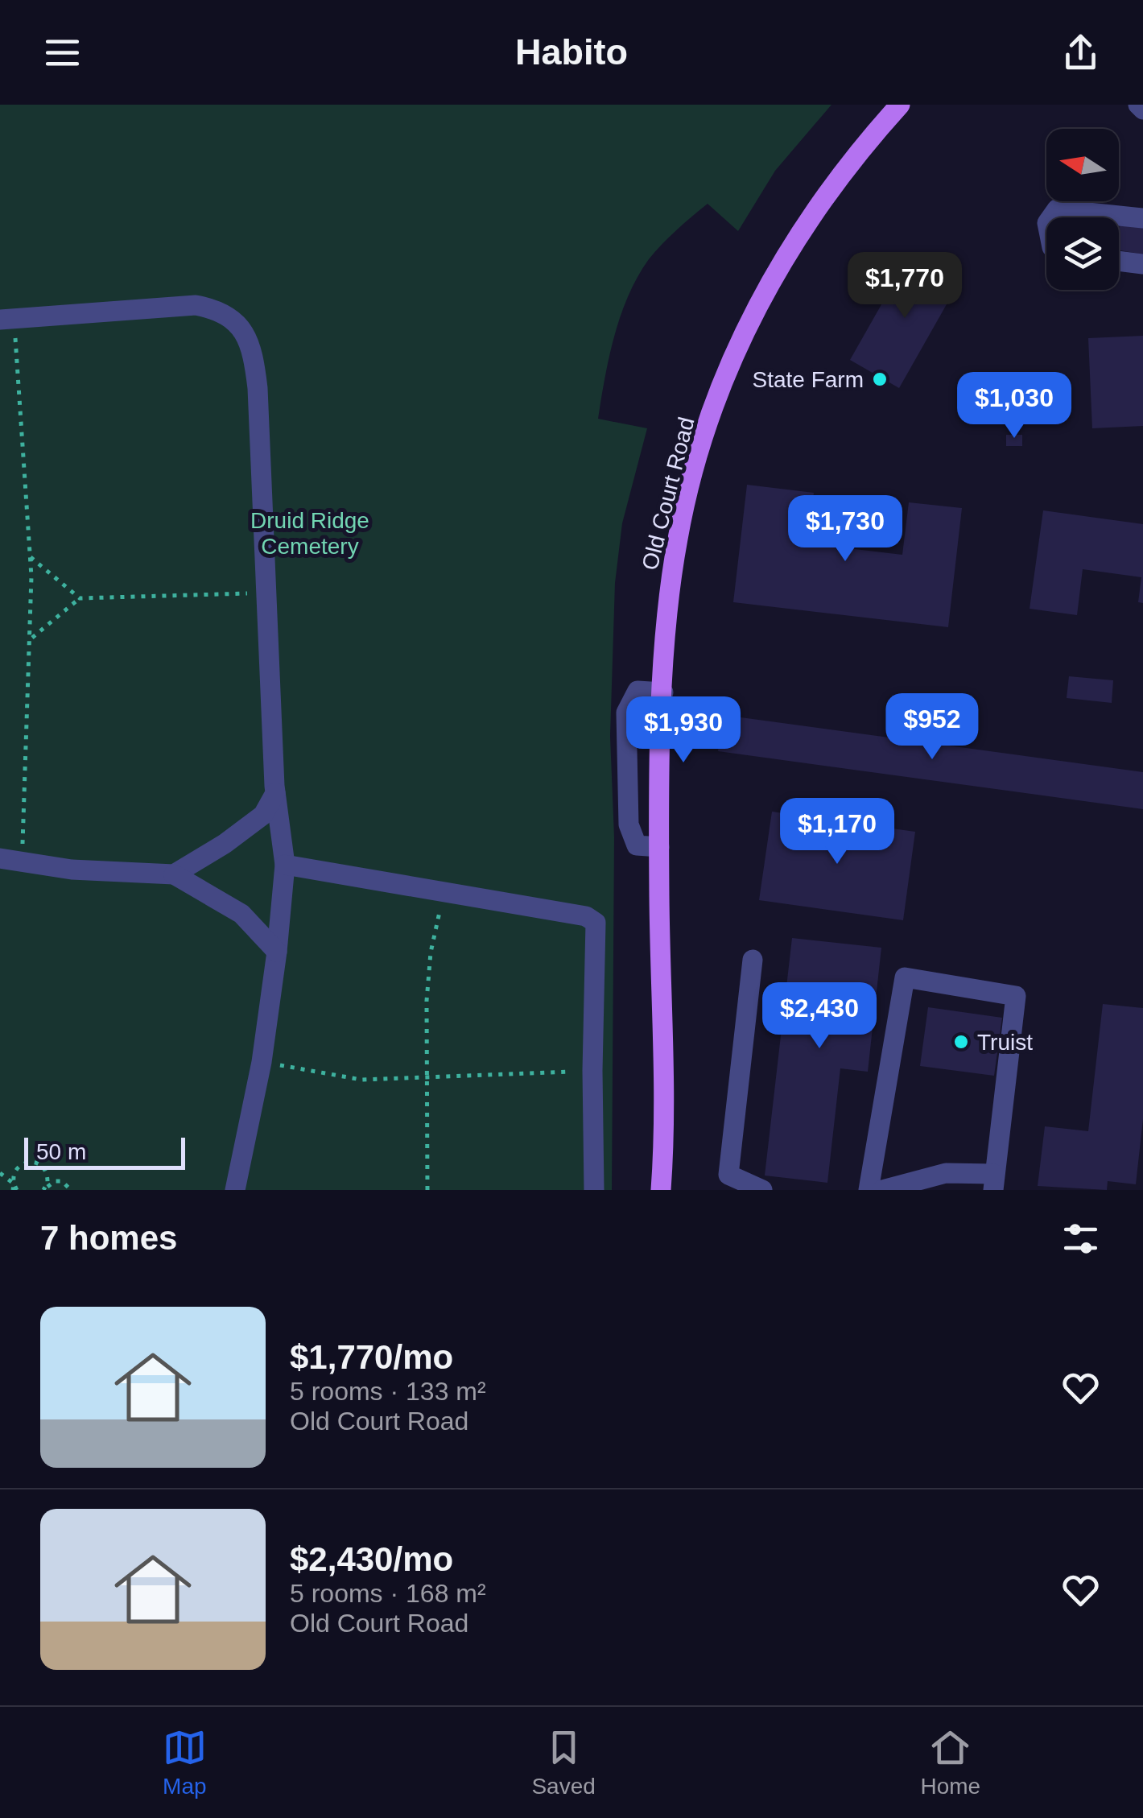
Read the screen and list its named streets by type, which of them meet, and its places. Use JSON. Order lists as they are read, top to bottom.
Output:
{
  "streets": {
    "main road": ["Old Court Road"]
  },
  "parks": ["Druid Ridge Cemetery"],
  "places": ["State Farm", "Truist"],
  "scale_bar": "50 m",
  "north": "left",
  "page": {
    "header": "Habito",
    "price": [
      "$1,770",
      "$1,030",
      "$1,730",
      "$952",
      "$1,930",
      "$1,170",
      "$2,430"
    ],
    "scale": "50 m",
    "heading": "7 homes",
    "list": [
      {
        "name": "$1,770/mo",
        "note": "5 rooms · 133 m² · Old Court Road"
      },
      {
        "name": "$2,430/mo",
        "note": "5 rooms · 168 m² · Old Court Road"
      }
    ],
    "tabs": ["Map", "Saved", "Home"]
  }
}
